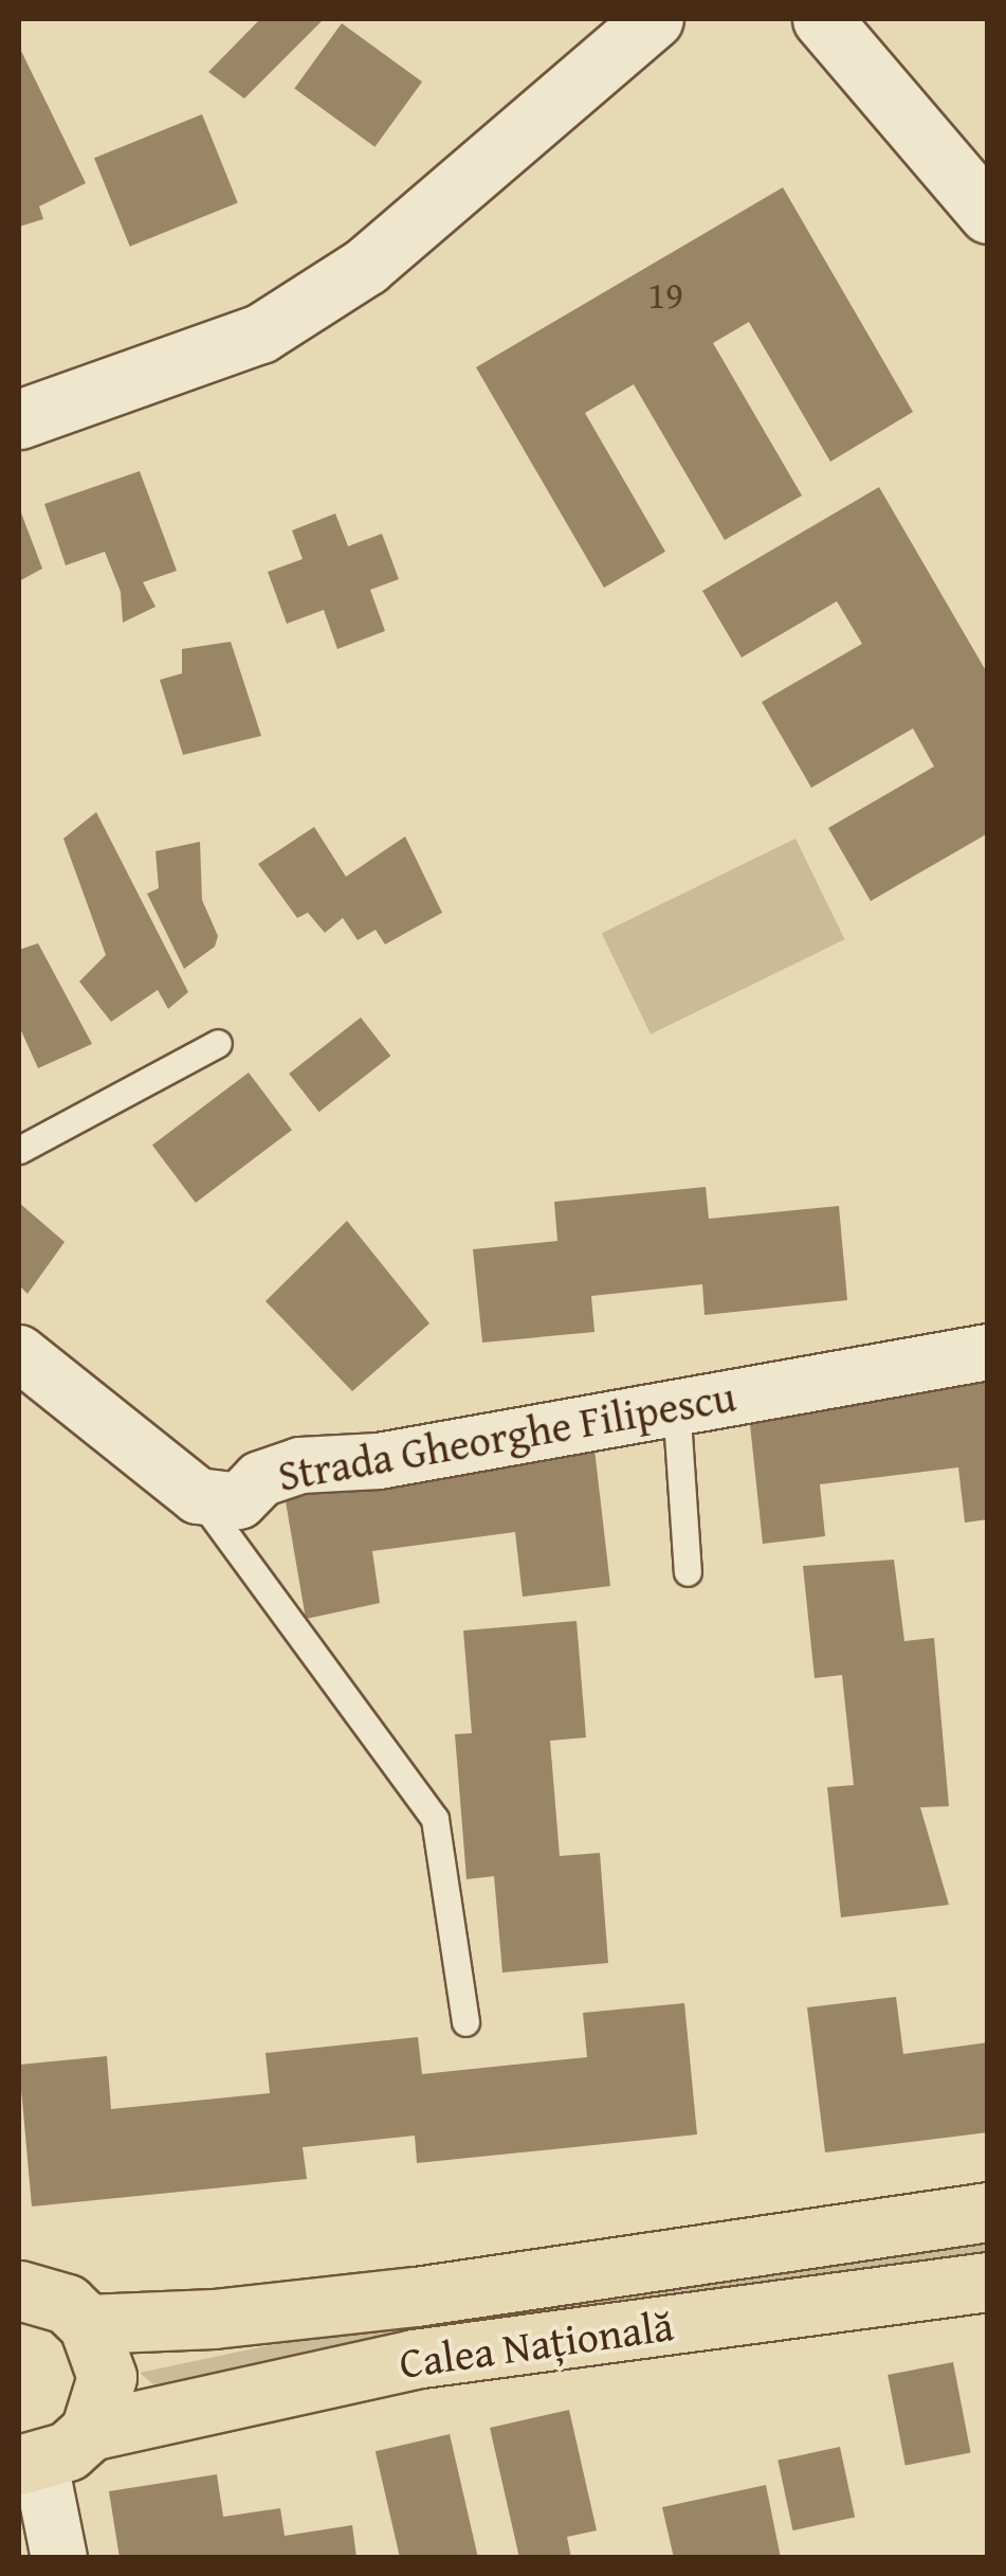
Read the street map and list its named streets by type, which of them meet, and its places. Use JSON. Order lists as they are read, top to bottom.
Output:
{
  "streets": {
    "main road": ["Calea Națională"],
    "street": ["Strada Gheorghe Filipescu"]
  },
  "house_numbers": ["19"]
}
